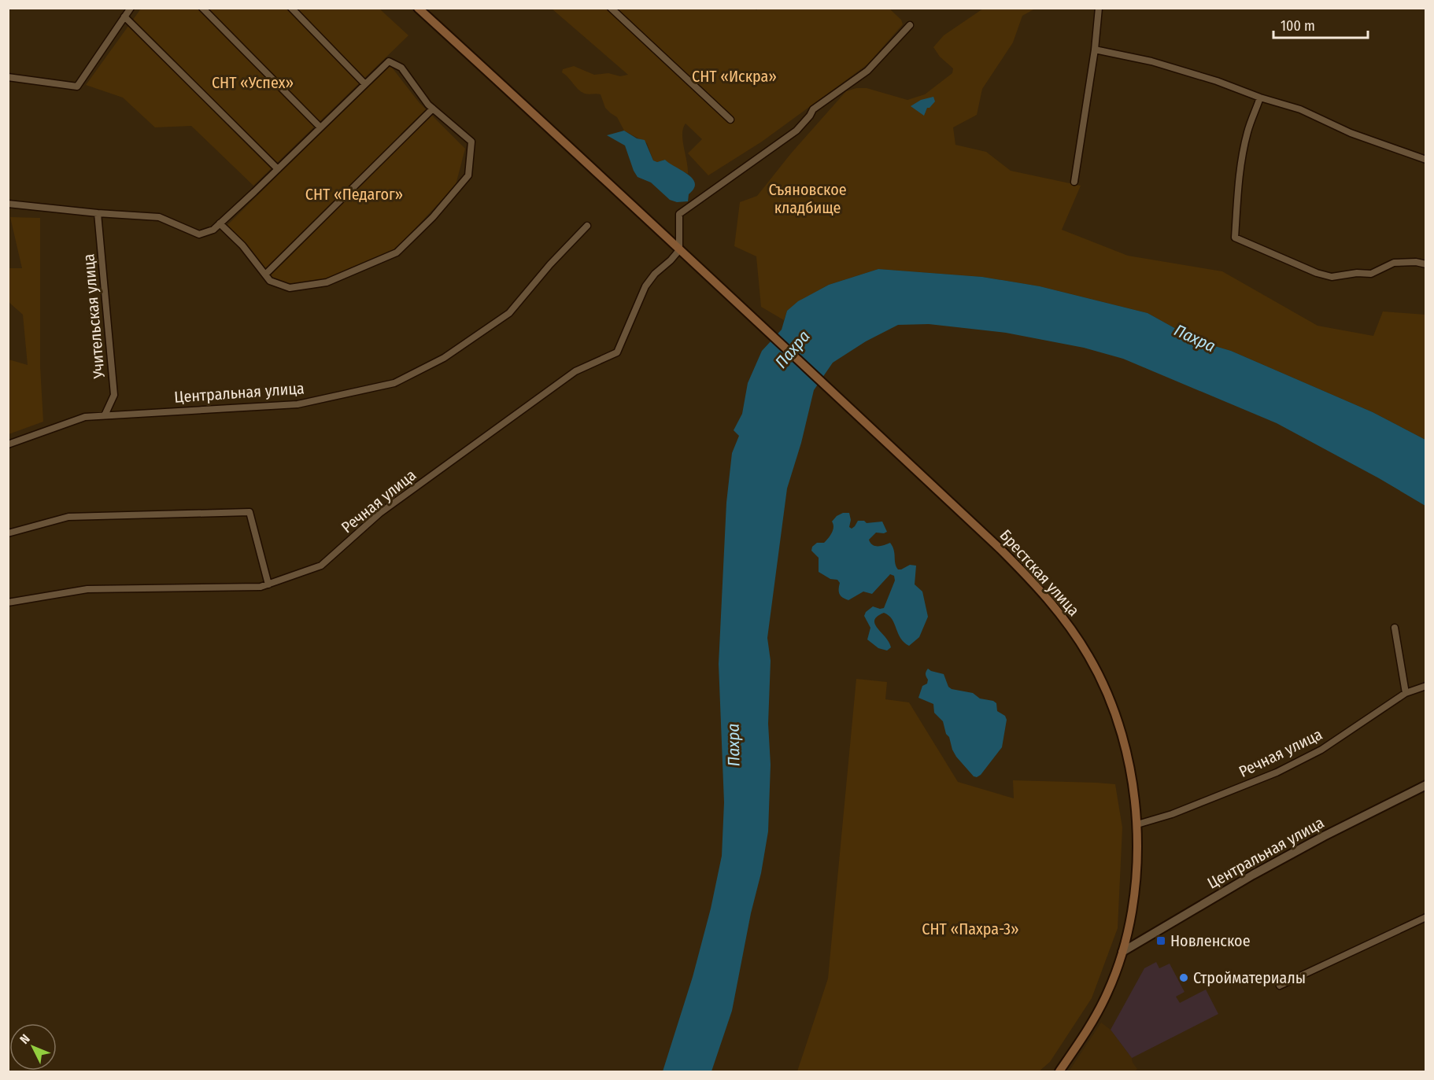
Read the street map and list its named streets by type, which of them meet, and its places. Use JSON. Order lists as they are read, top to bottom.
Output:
{
  "streets": {
    "main road": ["Брестская улица"],
    "street": ["Учительская улица", "Центральная улица", "Речная улица"]
  },
  "crossings": [
    ["Учительская улица", "Центральная улица"],
    ["Центральная улица", "Брестская улица"],
    ["Речная улица", "Брестская улица"]
  ],
  "water": ["Пахра"],
  "parks": [
    "СНТ «Искра»",
    "СНТ «Успех»",
    "Съяновское кладбище",
    "СНТ «Педагог»",
    "СНТ «Пахра-3»"
  ],
  "places": {
    "transit": ["Новленское"],
    "other": ["Стройматериалы"]
  },
  "scale_bar": "100 m",
  "north": "top left"
}
